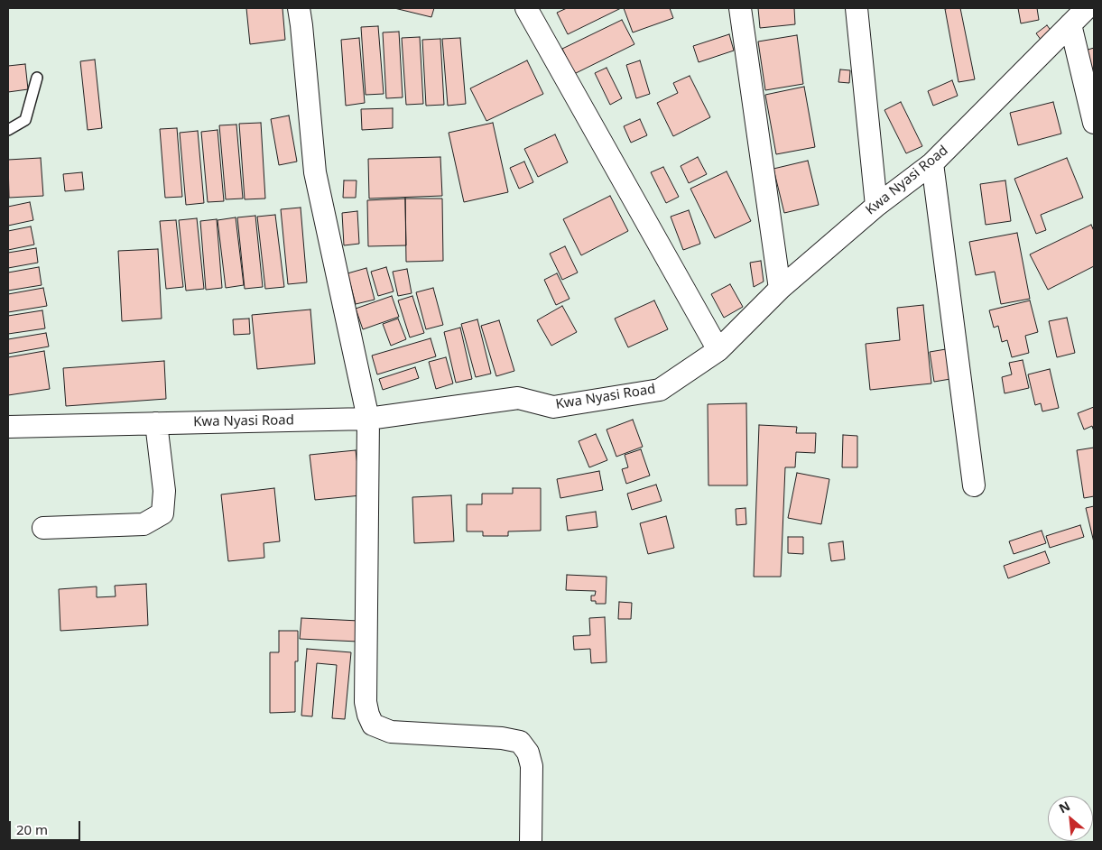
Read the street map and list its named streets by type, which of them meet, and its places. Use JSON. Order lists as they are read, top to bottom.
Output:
{
  "streets": {
    "street": ["Kwa Nyasi Road"]
  },
  "scale_bar": "20 m",
  "north": "top left"
}
